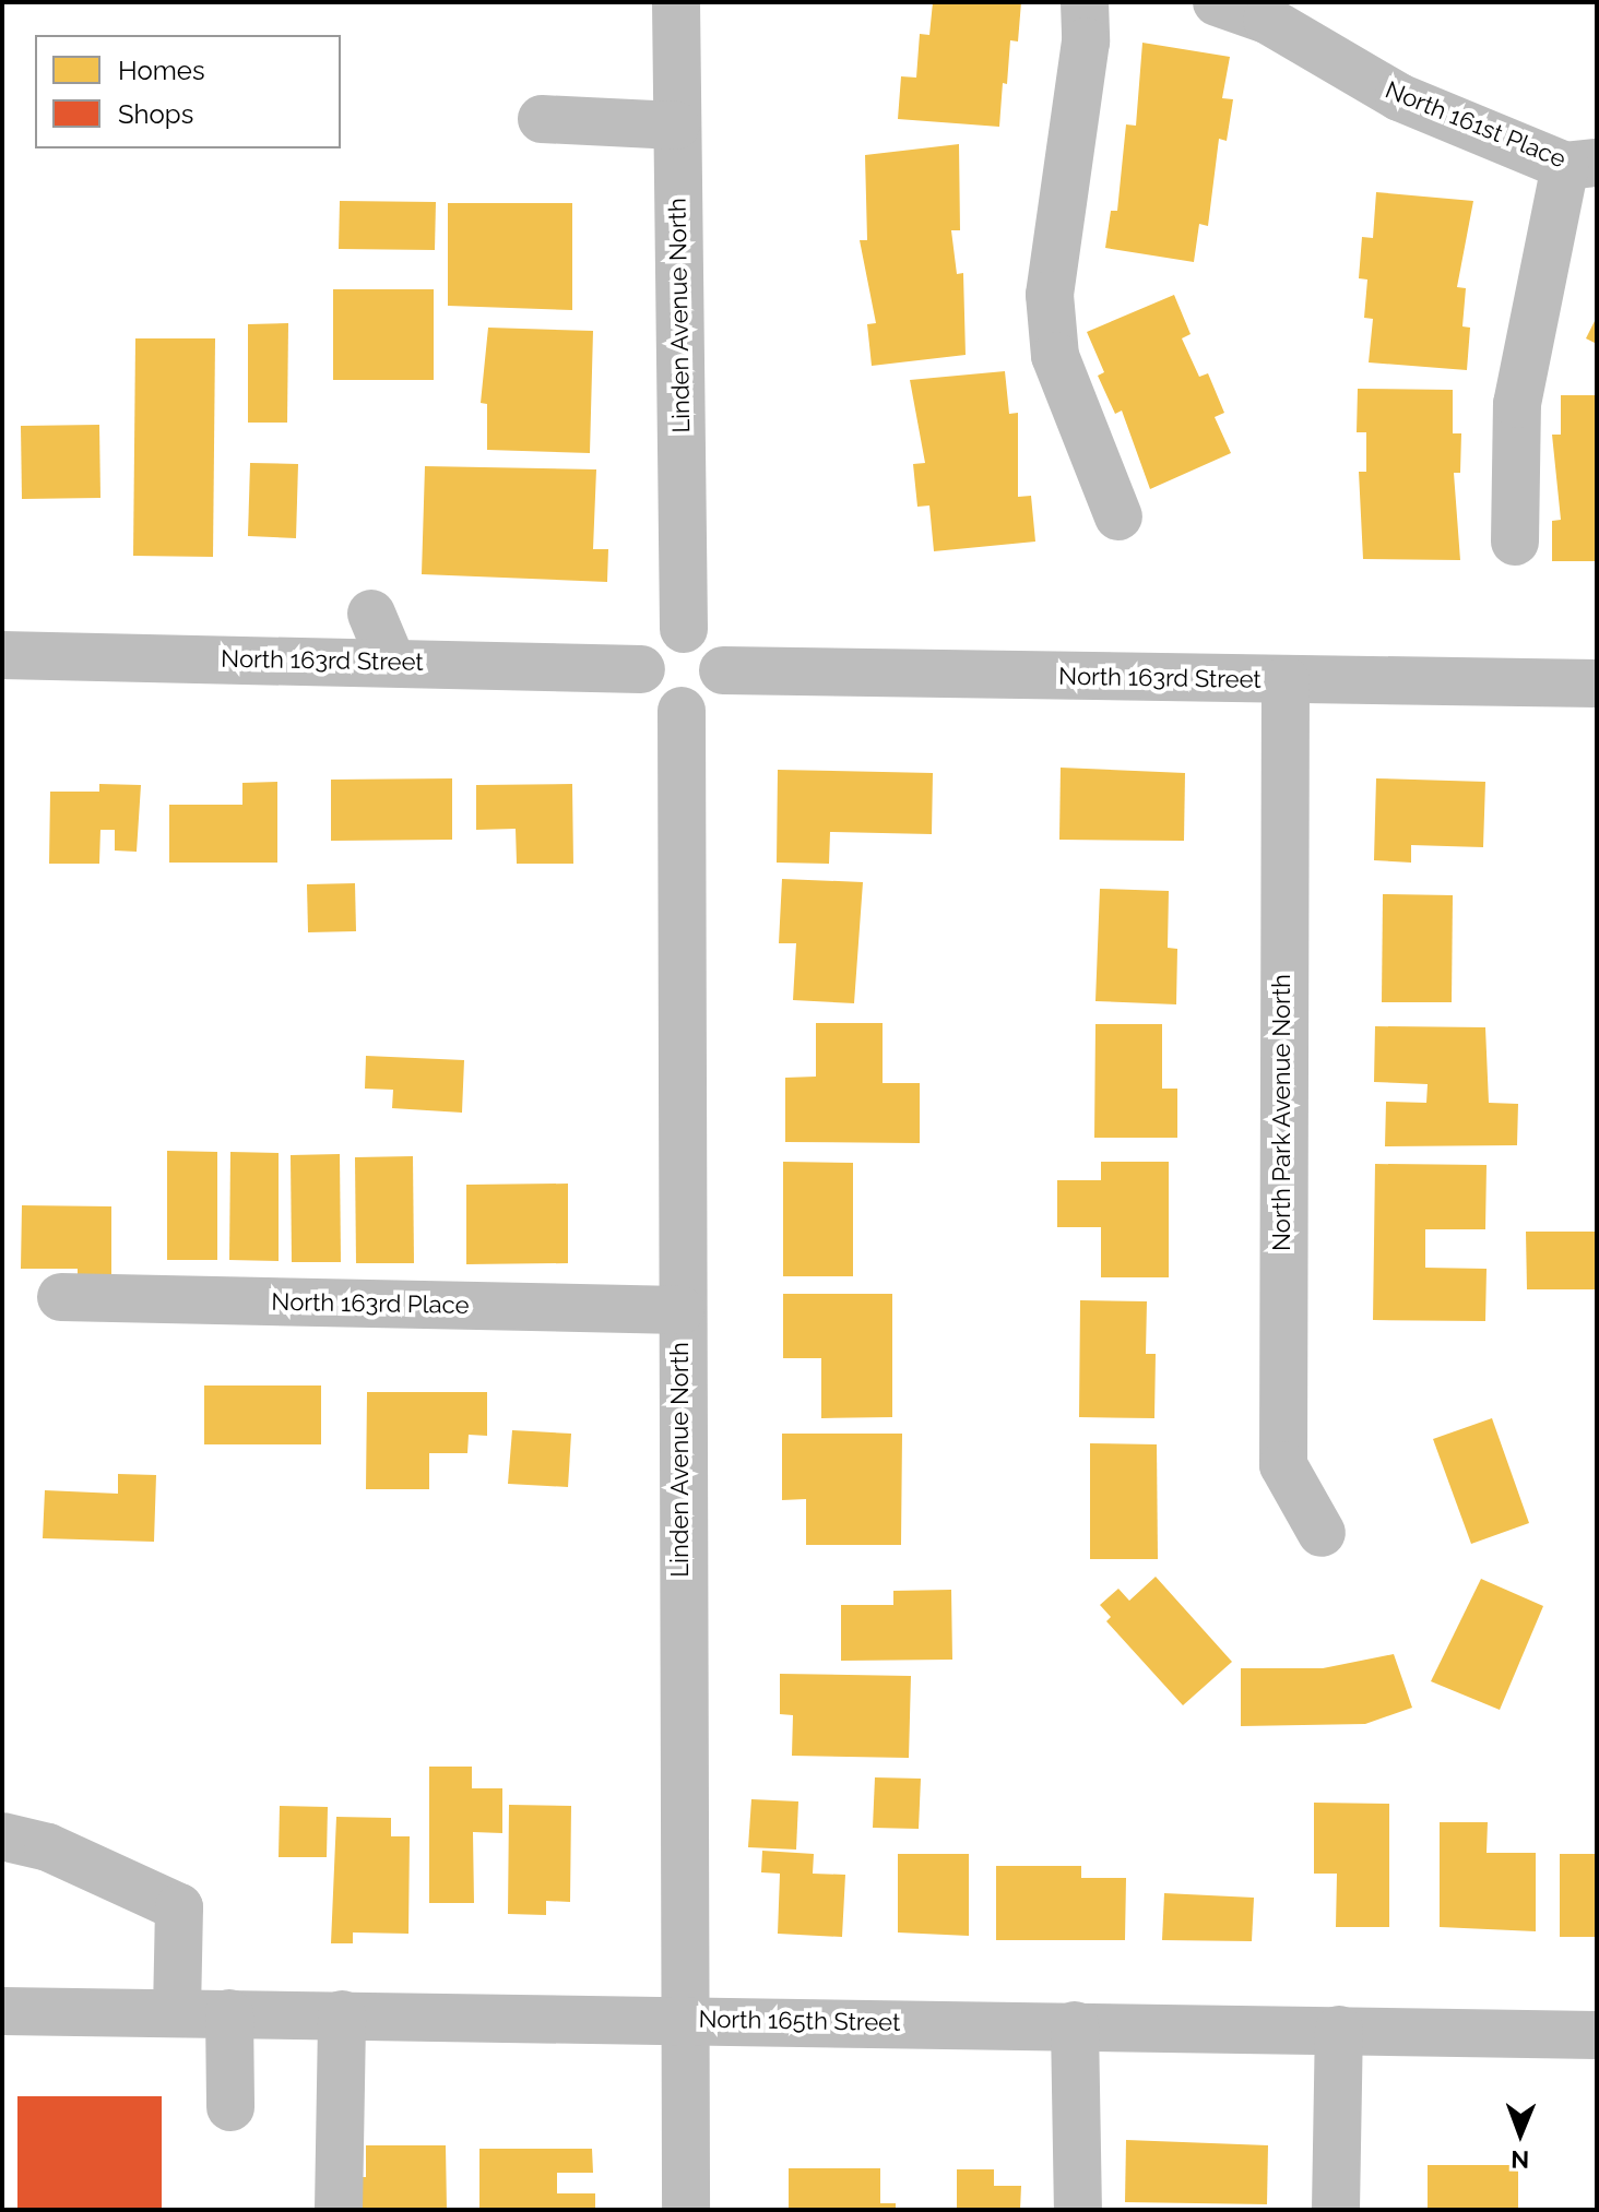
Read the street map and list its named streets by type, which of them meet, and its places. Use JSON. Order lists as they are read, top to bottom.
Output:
{
  "streets": {
    "street": [
      "North 161st Place",
      "Linden Avenue North",
      "North 163rd Street",
      "North Park Avenue North",
      "North 163rd Place",
      "North 165th Street"
    ]
  },
  "crossings": [
    ["Linden Avenue North", "North 163rd Street"],
    ["Linden Avenue North", "North 163rd Place"],
    ["Linden Avenue North", "North 165th Street"],
    ["North 163rd Street", "North Park Avenue North"]
  ],
  "legend": ["Homes", "Shops"],
  "north": "bottom"
}
